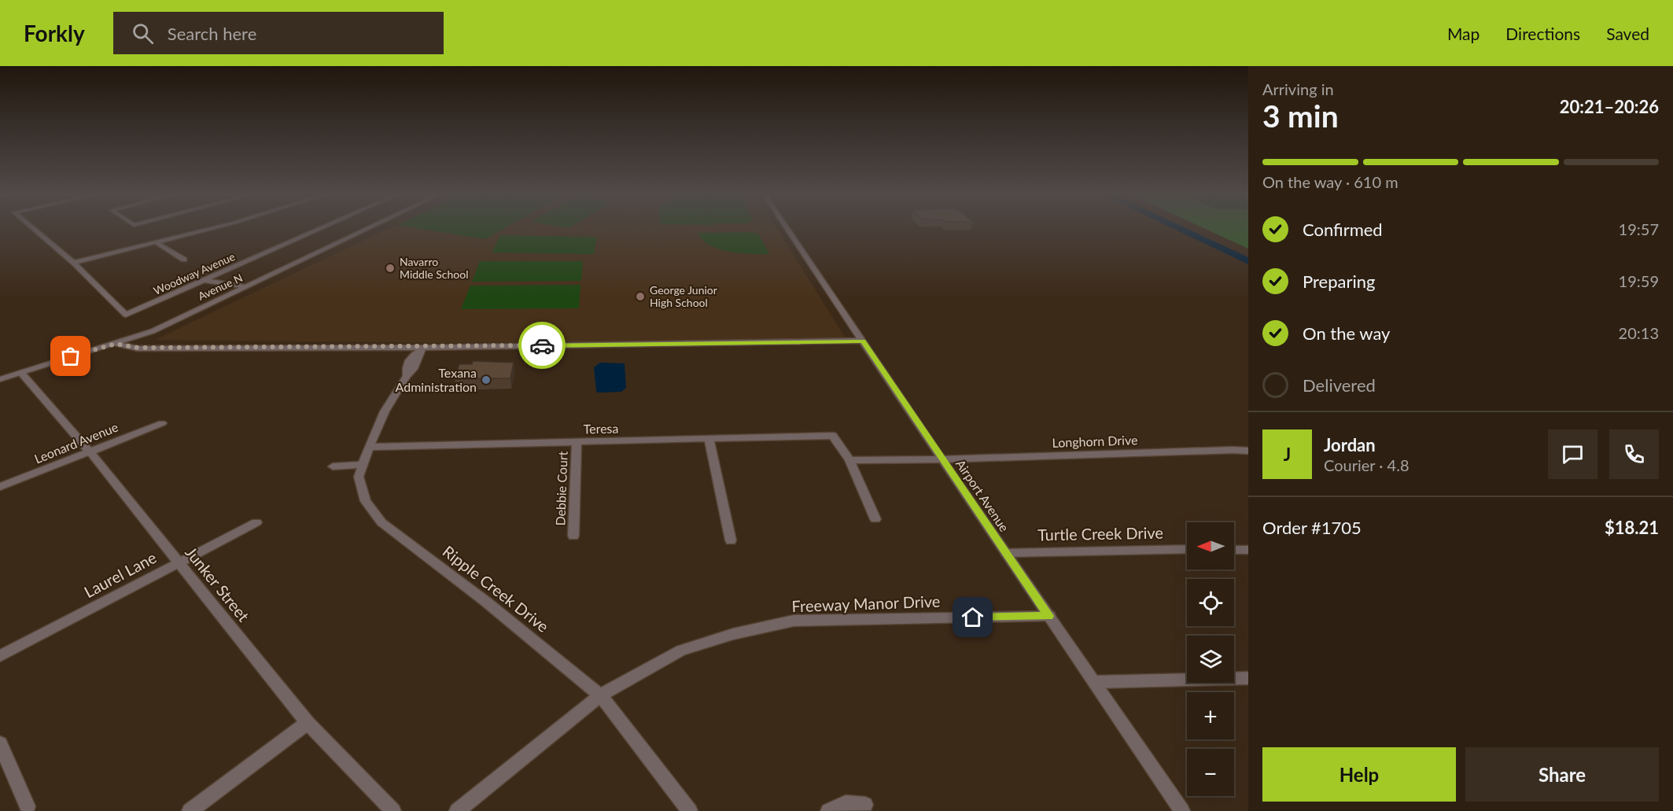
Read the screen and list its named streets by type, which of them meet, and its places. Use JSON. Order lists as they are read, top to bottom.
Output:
{
  "streets": {
    "street": [
      "Woodway Avenue",
      "Avenue N",
      "Teresa",
      "Longhorn Drive",
      "Leonard Avenue",
      "Debbie Court",
      "Airport Avenue",
      "Turtle Creek Drive",
      "Laurel Lane",
      "Junker Street",
      "Ripple Creek Drive",
      "Freeway Manor Drive"
    ]
  },
  "crossings": [
    ["Avenue N", "Junker Street"],
    ["Teresa", "Longhorn Drive"],
    ["Teresa", "Debbie Court"],
    ["Teresa", "Ripple Creek Drive"],
    ["Longhorn Drive", "Airport Avenue"],
    ["Leonard Avenue", "Junker Street"],
    ["Airport Avenue", "Turtle Creek Drive"],
    ["Airport Avenue", "Freeway Manor Drive"],
    ["Laurel Lane", "Junker Street"],
    ["Ripple Creek Drive", "Freeway Manor Drive"]
  ],
  "places": ["Navarro Middle School", "George Junior High School", "Texana Administration"],
  "north": "left",
  "page": {
    "header": "Forkly",
    "search": "Search here",
    "nav": ["Map", "Directions", "Saved"],
    "heading": ["3 min", "Arriving in", "20:21–20:26"],
    "panel": [
      "Jordan",
      "Courier · 4.8",
      "Order #1705",
      "$18.21"
    ],
    "bar": "On the way · 610 m",
    "list": [
      ["Confirmed", "19:57"],
      ["Preparing", "19:59"],
      ["On the way", "20:13"],
      "Delivered"
    ],
    "round": "J",
    "map_buttons": ["+", "−"],
    "buttons": ["Help", "Share"]
  }
}
